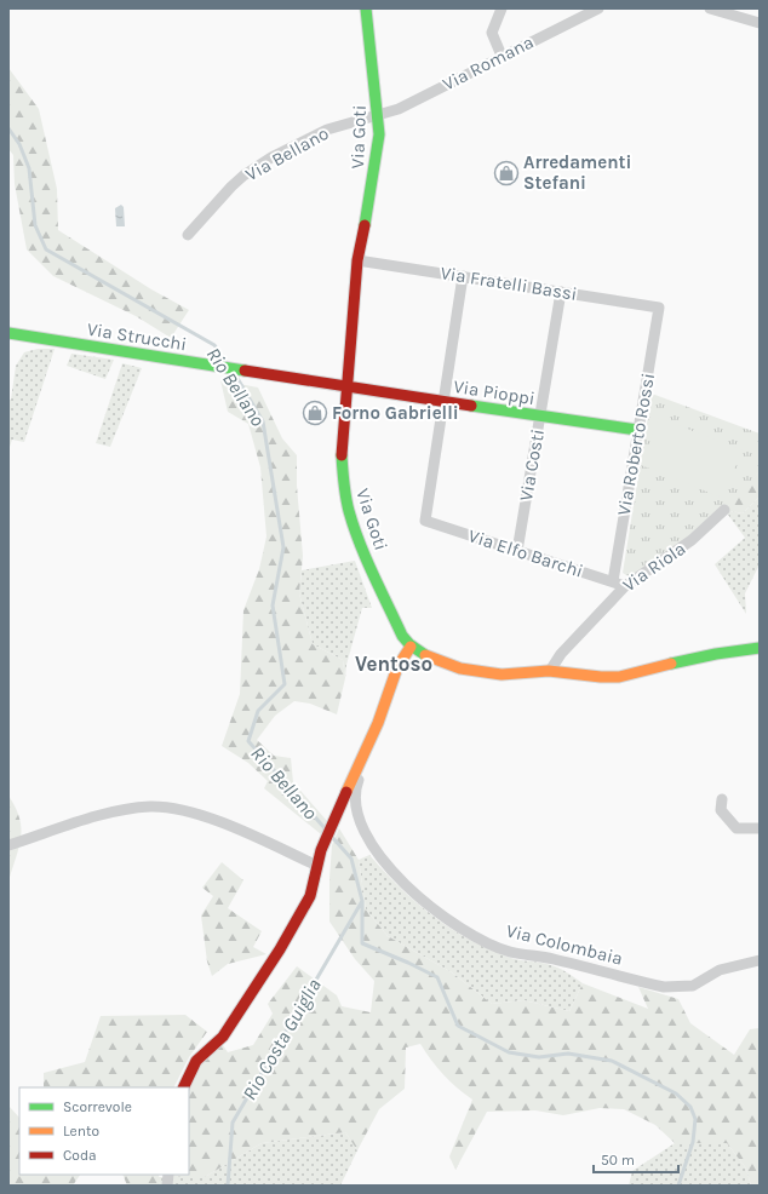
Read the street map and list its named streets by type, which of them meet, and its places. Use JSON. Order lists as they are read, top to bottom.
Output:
{
  "streets": {
    "street": [
      "Via Romana",
      "Via Goti",
      "Via Bellano",
      "Via Fratelli Bassi",
      "Via Strucchi",
      "Via Pioppi",
      "Via Roberto Rossi",
      "Via Costi",
      "Via Elfo Barchi",
      "Via Riola",
      "Via Colombaia"
    ]
  },
  "crossings": [
    ["Via Romana", "Via Goti"],
    ["Via Romana", "Via Bellano"],
    ["Via Goti", "Via Bellano"],
    ["Via Goti", "Via Fratelli Bassi"],
    ["Via Goti", "Via Strucchi"],
    ["Via Goti", "Via Pioppi"],
    ["Via Goti", "Via Riola"],
    ["Via Goti", "Via Colombaia"],
    ["Via Fratelli Bassi", "Via Roberto Rossi"],
    ["Via Fratelli Bassi", "Via Costi"],
    ["Via Strucchi", "Via Pioppi"],
    ["Via Pioppi", "Via Roberto Rossi"],
    ["Via Pioppi", "Via Costi"],
    ["Via Pioppi", "Via Elfo Barchi"],
    ["Via Roberto Rossi", "Via Elfo Barchi"],
    ["Via Costi", "Via Elfo Barchi"],
    ["Via Elfo Barchi", "Via Riola"]
  ],
  "districts": ["Ventoso"],
  "water": ["Rio Bellano", "Rio Costa Guiglia"],
  "places": {
    "shop": ["Arredamenti Stefani", "Forno Gabrielli"]
  },
  "legend": ["Scorrevole", "Lento", "Coda"],
  "scale_bar": "50 m"
}
